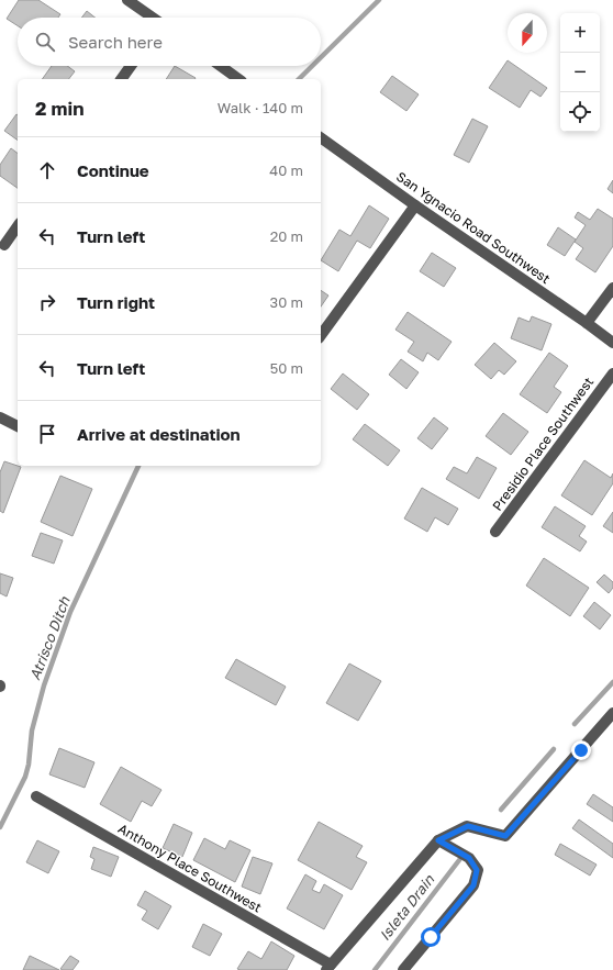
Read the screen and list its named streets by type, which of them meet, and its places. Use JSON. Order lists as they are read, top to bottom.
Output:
{
  "streets": {
    "street": ["San Ygnacio Road Southwest", "Presidio Place Southwest", "Anthony Place Southwest"]
  },
  "water": ["Atrisco Ditch", "Isleta Drain"],
  "north": "bottom",
  "page": {
    "map_buttons": ["+", "−"],
    "search": "Search here",
    "heading": ["2 min", "Walk · 140 m"],
    "list": [
      ["Continue", "40 m"],
      ["Turn left", "20 m"],
      ["Turn right", "30 m"],
      ["Turn left", "50 m"],
      "Arrive at destination"
    ]
  }
}
